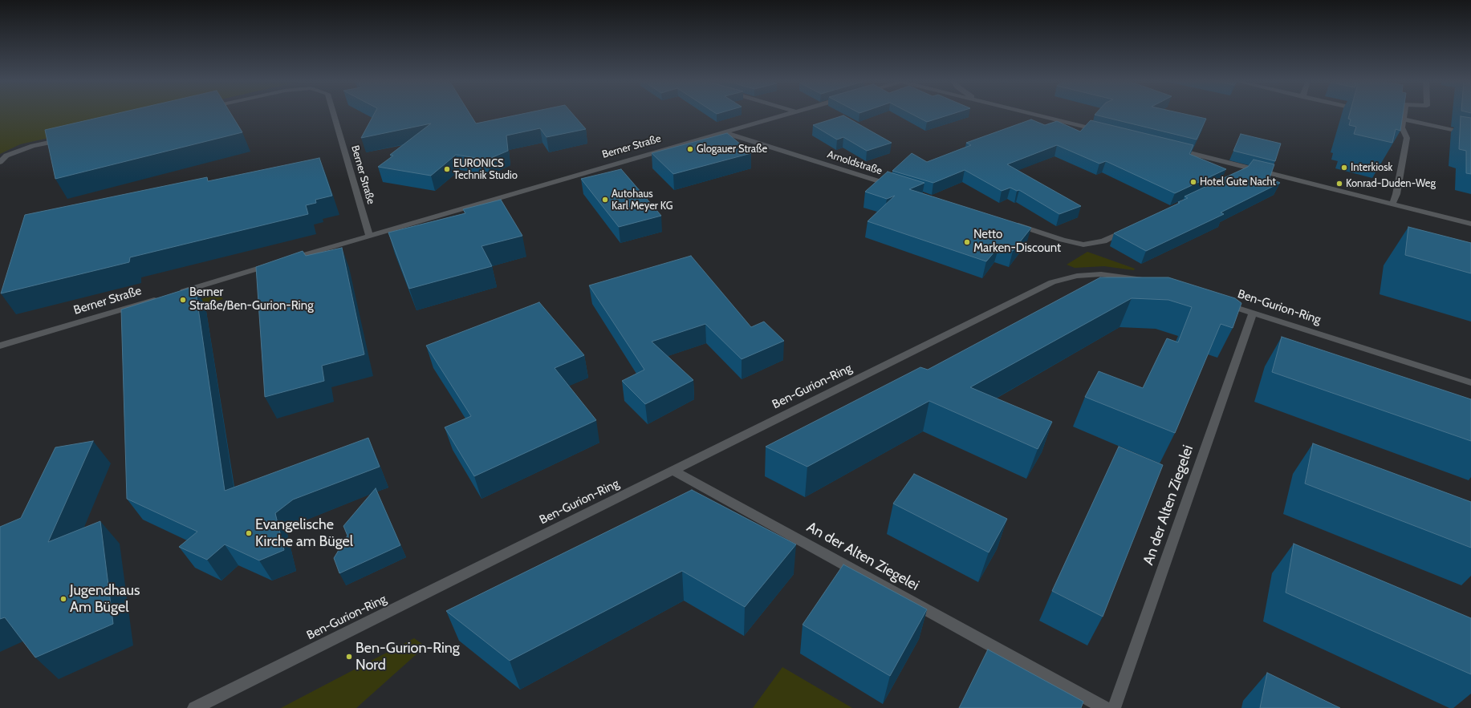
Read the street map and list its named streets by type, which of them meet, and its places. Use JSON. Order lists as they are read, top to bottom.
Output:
{
  "streets": {
    "street": [
      "Berner Straße",
      "Arnoldstraße",
      "Ben-Gurion-Ring",
      "An der Alten Ziegelei"
    ]
  },
  "crossings": [
    ["Berner Straße", "Arnoldstraße"],
    ["Ben-Gurion-Ring", "An der Alten Ziegelei"]
  ],
  "places": [
    "Glogauer Straße",
    "Interkiosk",
    "EURONICS Technik Studio",
    "Hotel Gute Nacht",
    "Konrad-Duden-Weg",
    "Autohaus Karl Meyer KG",
    "Netto Marken-Discount",
    "Berner Straße/Ben-Gurion-Ring",
    "Evangelische Kirche am Bügel",
    "Jugendhaus Am Bügel",
    "Ben-Gurion-Ring Nord"
  ]
}
